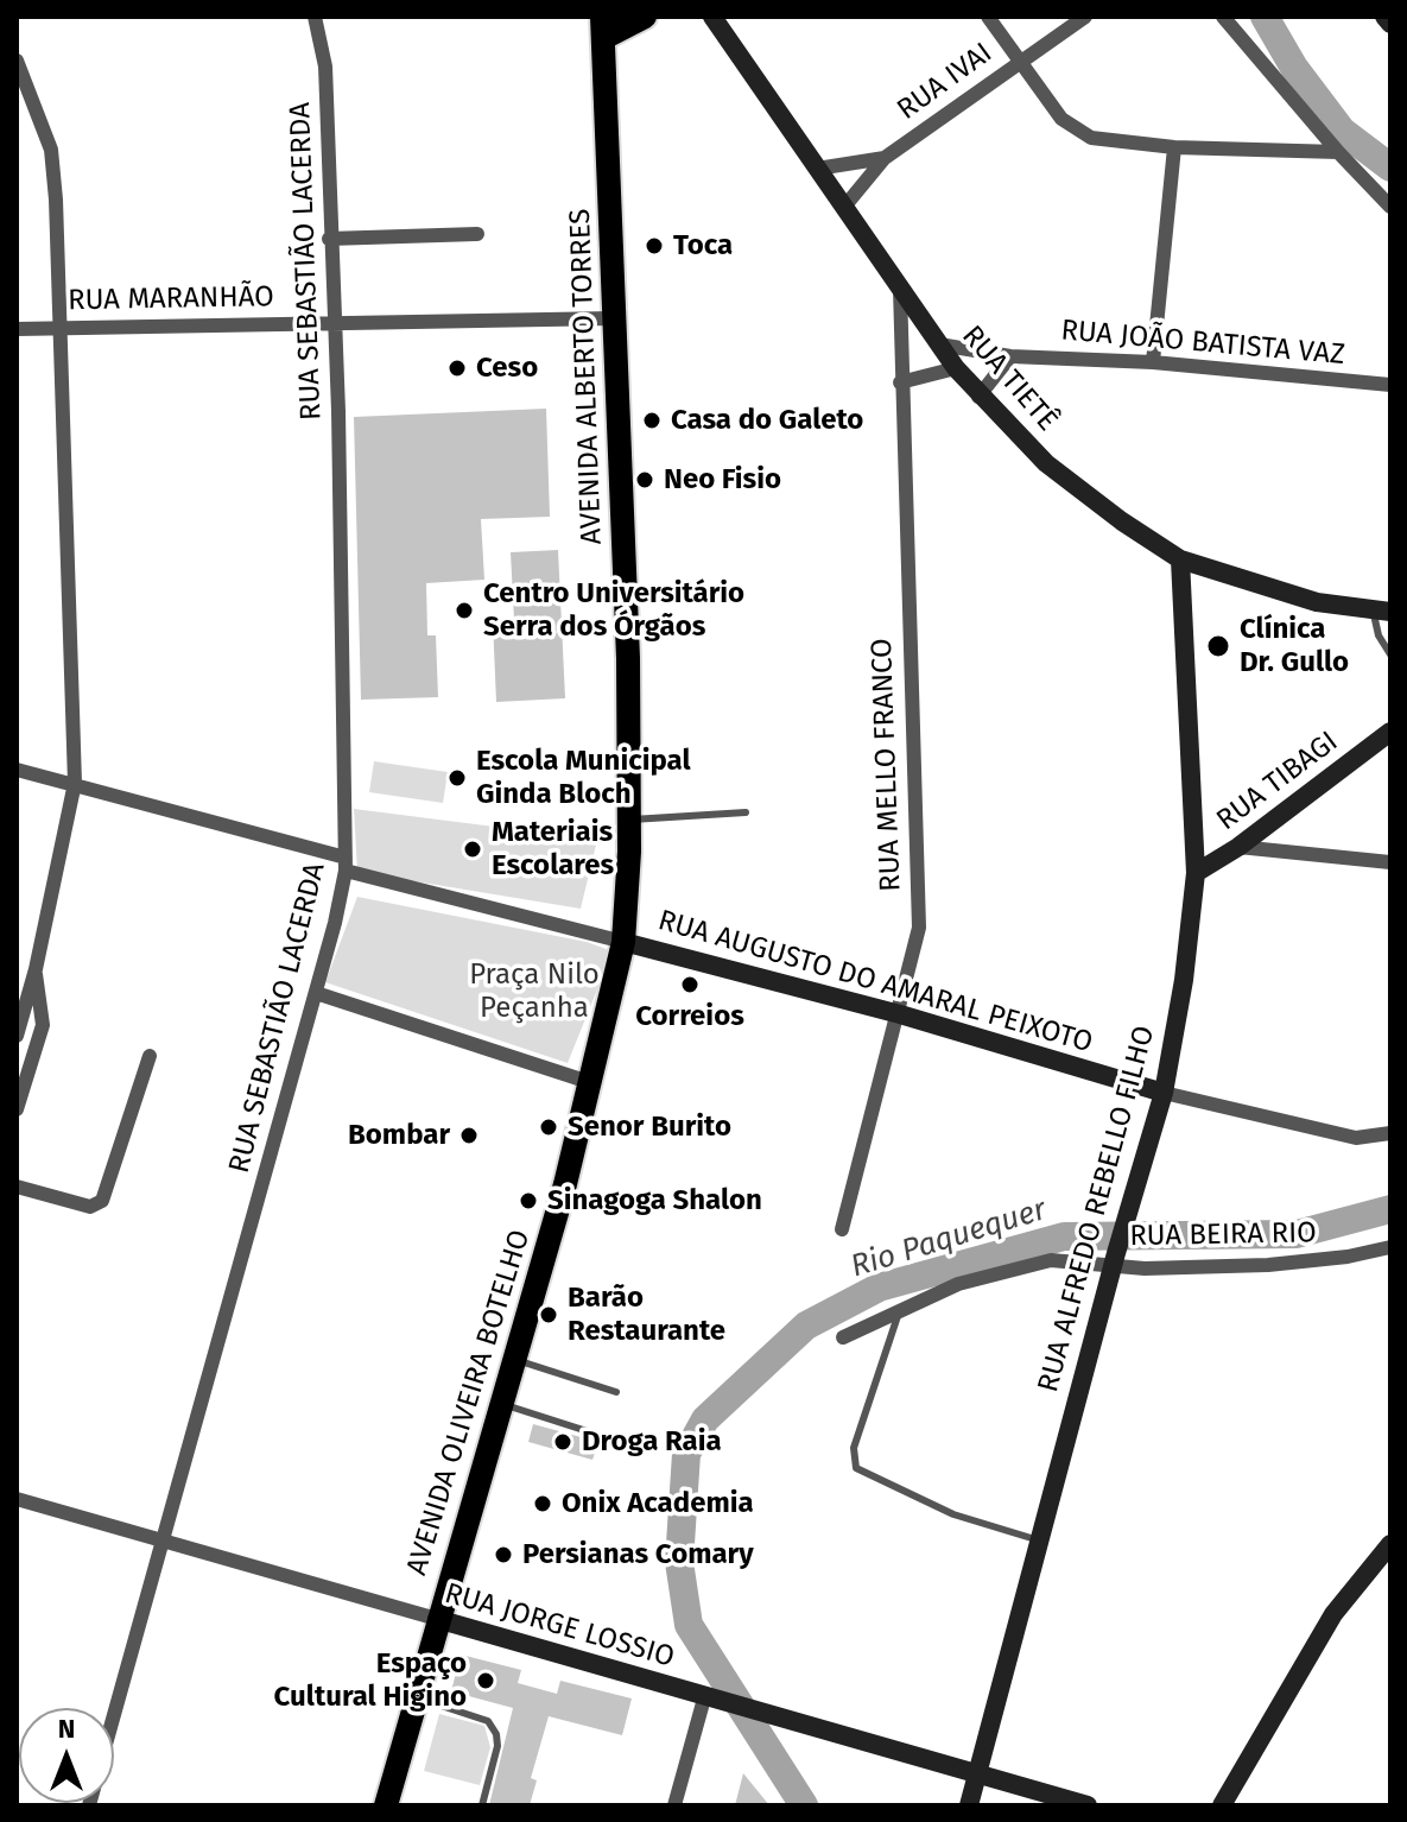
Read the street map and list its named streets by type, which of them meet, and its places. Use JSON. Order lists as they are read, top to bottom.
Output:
{
  "streets": {
    "main road": [
      "AVENIDA ALBERTO TORRES",
      "RUA TIETÊ",
      "RUA TIBAGI",
      "RUA AUGUSTO DO AMARAL PEIXOTO",
      "RUA ALFREDO REBELLO FILHO",
      "AVENIDA OLIVEIRA BOTELHO",
      "RUA JORGE LOSSIO"
    ],
    "street": [
      "RUA IVAI",
      "RUA SEBASTIÃO LACERDA",
      "RUA MARANHÃO",
      "RUA JOÃO BATISTA VAZ",
      "RUA MELLO FRANCO",
      "RUA BEIRA RIO"
    ]
  },
  "crossings": [
    ["RUA IVAI", "RUA TIETÊ"],
    ["RUA SEBASTIÃO LACERDA", "RUA MARANHÃO"],
    ["RUA SEBASTIÃO LACERDA", "RUA AUGUSTO DO AMARAL PEIXOTO"],
    ["RUA SEBASTIÃO LACERDA", "RUA JORGE LOSSIO"],
    ["RUA MARANHÃO", "AVENIDA ALBERTO TORRES"],
    ["RUA JOÃO BATISTA VAZ", "RUA TIETÊ"],
    ["AVENIDA ALBERTO TORRES", "RUA AUGUSTO DO AMARAL PEIXOTO"],
    ["AVENIDA ALBERTO TORRES", "AVENIDA OLIVEIRA BOTELHO"],
    ["RUA TIETÊ", "RUA MELLO FRANCO"],
    ["RUA TIETÊ", "RUA ALFREDO REBELLO FILHO"],
    ["RUA MELLO FRANCO", "RUA AUGUSTO DO AMARAL PEIXOTO"],
    ["RUA TIBAGI", "RUA ALFREDO REBELLO FILHO"],
    ["RUA AUGUSTO DO AMARAL PEIXOTO", "RUA ALFREDO REBELLO FILHO"],
    ["RUA AUGUSTO DO AMARAL PEIXOTO", "AVENIDA OLIVEIRA BOTELHO"],
    ["RUA ALFREDO REBELLO FILHO", "RUA BEIRA RIO"],
    ["RUA ALFREDO REBELLO FILHO", "RUA JORGE LOSSIO"],
    ["AVENIDA OLIVEIRA BOTELHO", "RUA JORGE LOSSIO"]
  ],
  "water": ["Rio Paquequer"],
  "parks": ["Praça Nilo Peçanha"],
  "places": [
    "Toca",
    "Ceso",
    "Casa do Galeto",
    "Neo Fisio",
    "Centro Universitário Serra dos Órgãos",
    "Clínica Dr. Gullo",
    "Escola Municipal Ginda Bloch",
    "Materiais Escolares",
    "Correios",
    "Senor Burito",
    "Bombar",
    "Sinagoga Shalon",
    "Barão Restaurante",
    "Droga Raia",
    "Onix Academia",
    "Persianas Comary",
    "Espaço Cultural Higino"
  ],
  "north": "top"
}
